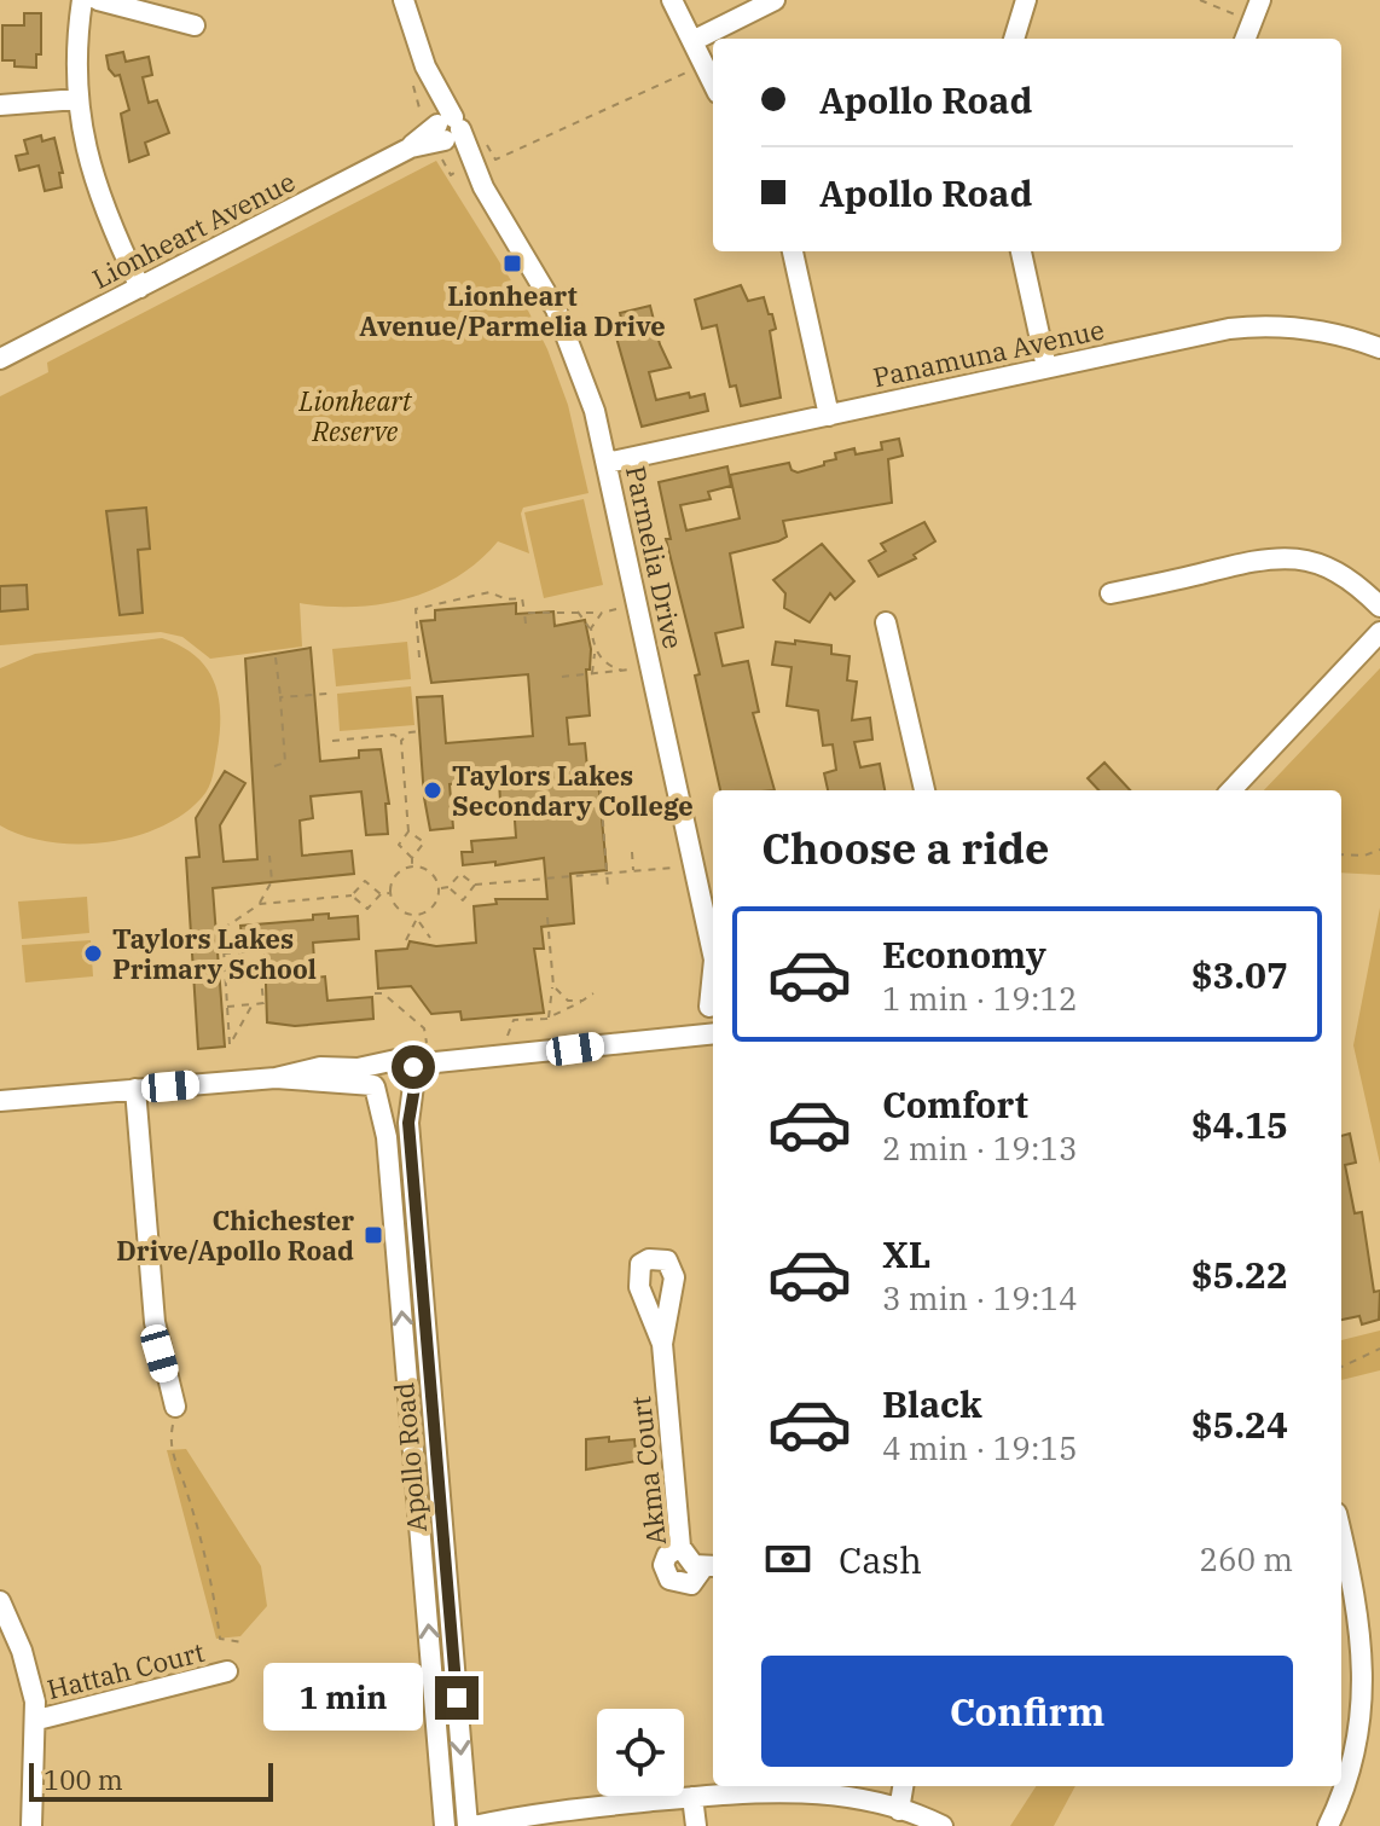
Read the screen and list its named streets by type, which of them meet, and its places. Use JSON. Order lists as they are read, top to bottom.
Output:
{
  "streets": {
    "street": [
      "Lionheart Avenue",
      "Panamuna Avenue",
      "Parmelia Drive",
      "Apollo Road",
      "Akma Court",
      "Hattah Court"
    ]
  },
  "crossings": [
    ["Lionheart Avenue", "Parmelia Drive"],
    ["Panamuna Avenue", "Parmelia Drive"]
  ],
  "parks": ["Lionheart Reserve"],
  "places": {
    "transit": ["Lionheart Avenue/Parmelia Drive", "Chichester Drive/Apollo Road"],
    "other": ["Taylors Lakes Secondary College", "Taylors Lakes Primary School"]
  },
  "scale_bar": "100 m",
  "page": {
    "banner": ["Apollo Road", "Apollo Road"],
    "heading": "Choose a ride",
    "list": [
      {
        "name": "Economy",
        "note": "1 min · 19:12",
        "value": "$3.07"
      },
      {
        "name": "Comfort",
        "note": "2 min · 19:13",
        "value": "$4.15"
      },
      {
        "name": "XL",
        "note": "3 min · 19:14",
        "value": "$5.22"
      },
      {
        "name": "Black",
        "note": "4 min · 19:15",
        "value": "$5.24"
      }
    ],
    "pay": ["Cash", "260 m"],
    "buttons": "Confirm",
    "bubble": "1 min",
    "scale": "100 m"
  }
}
